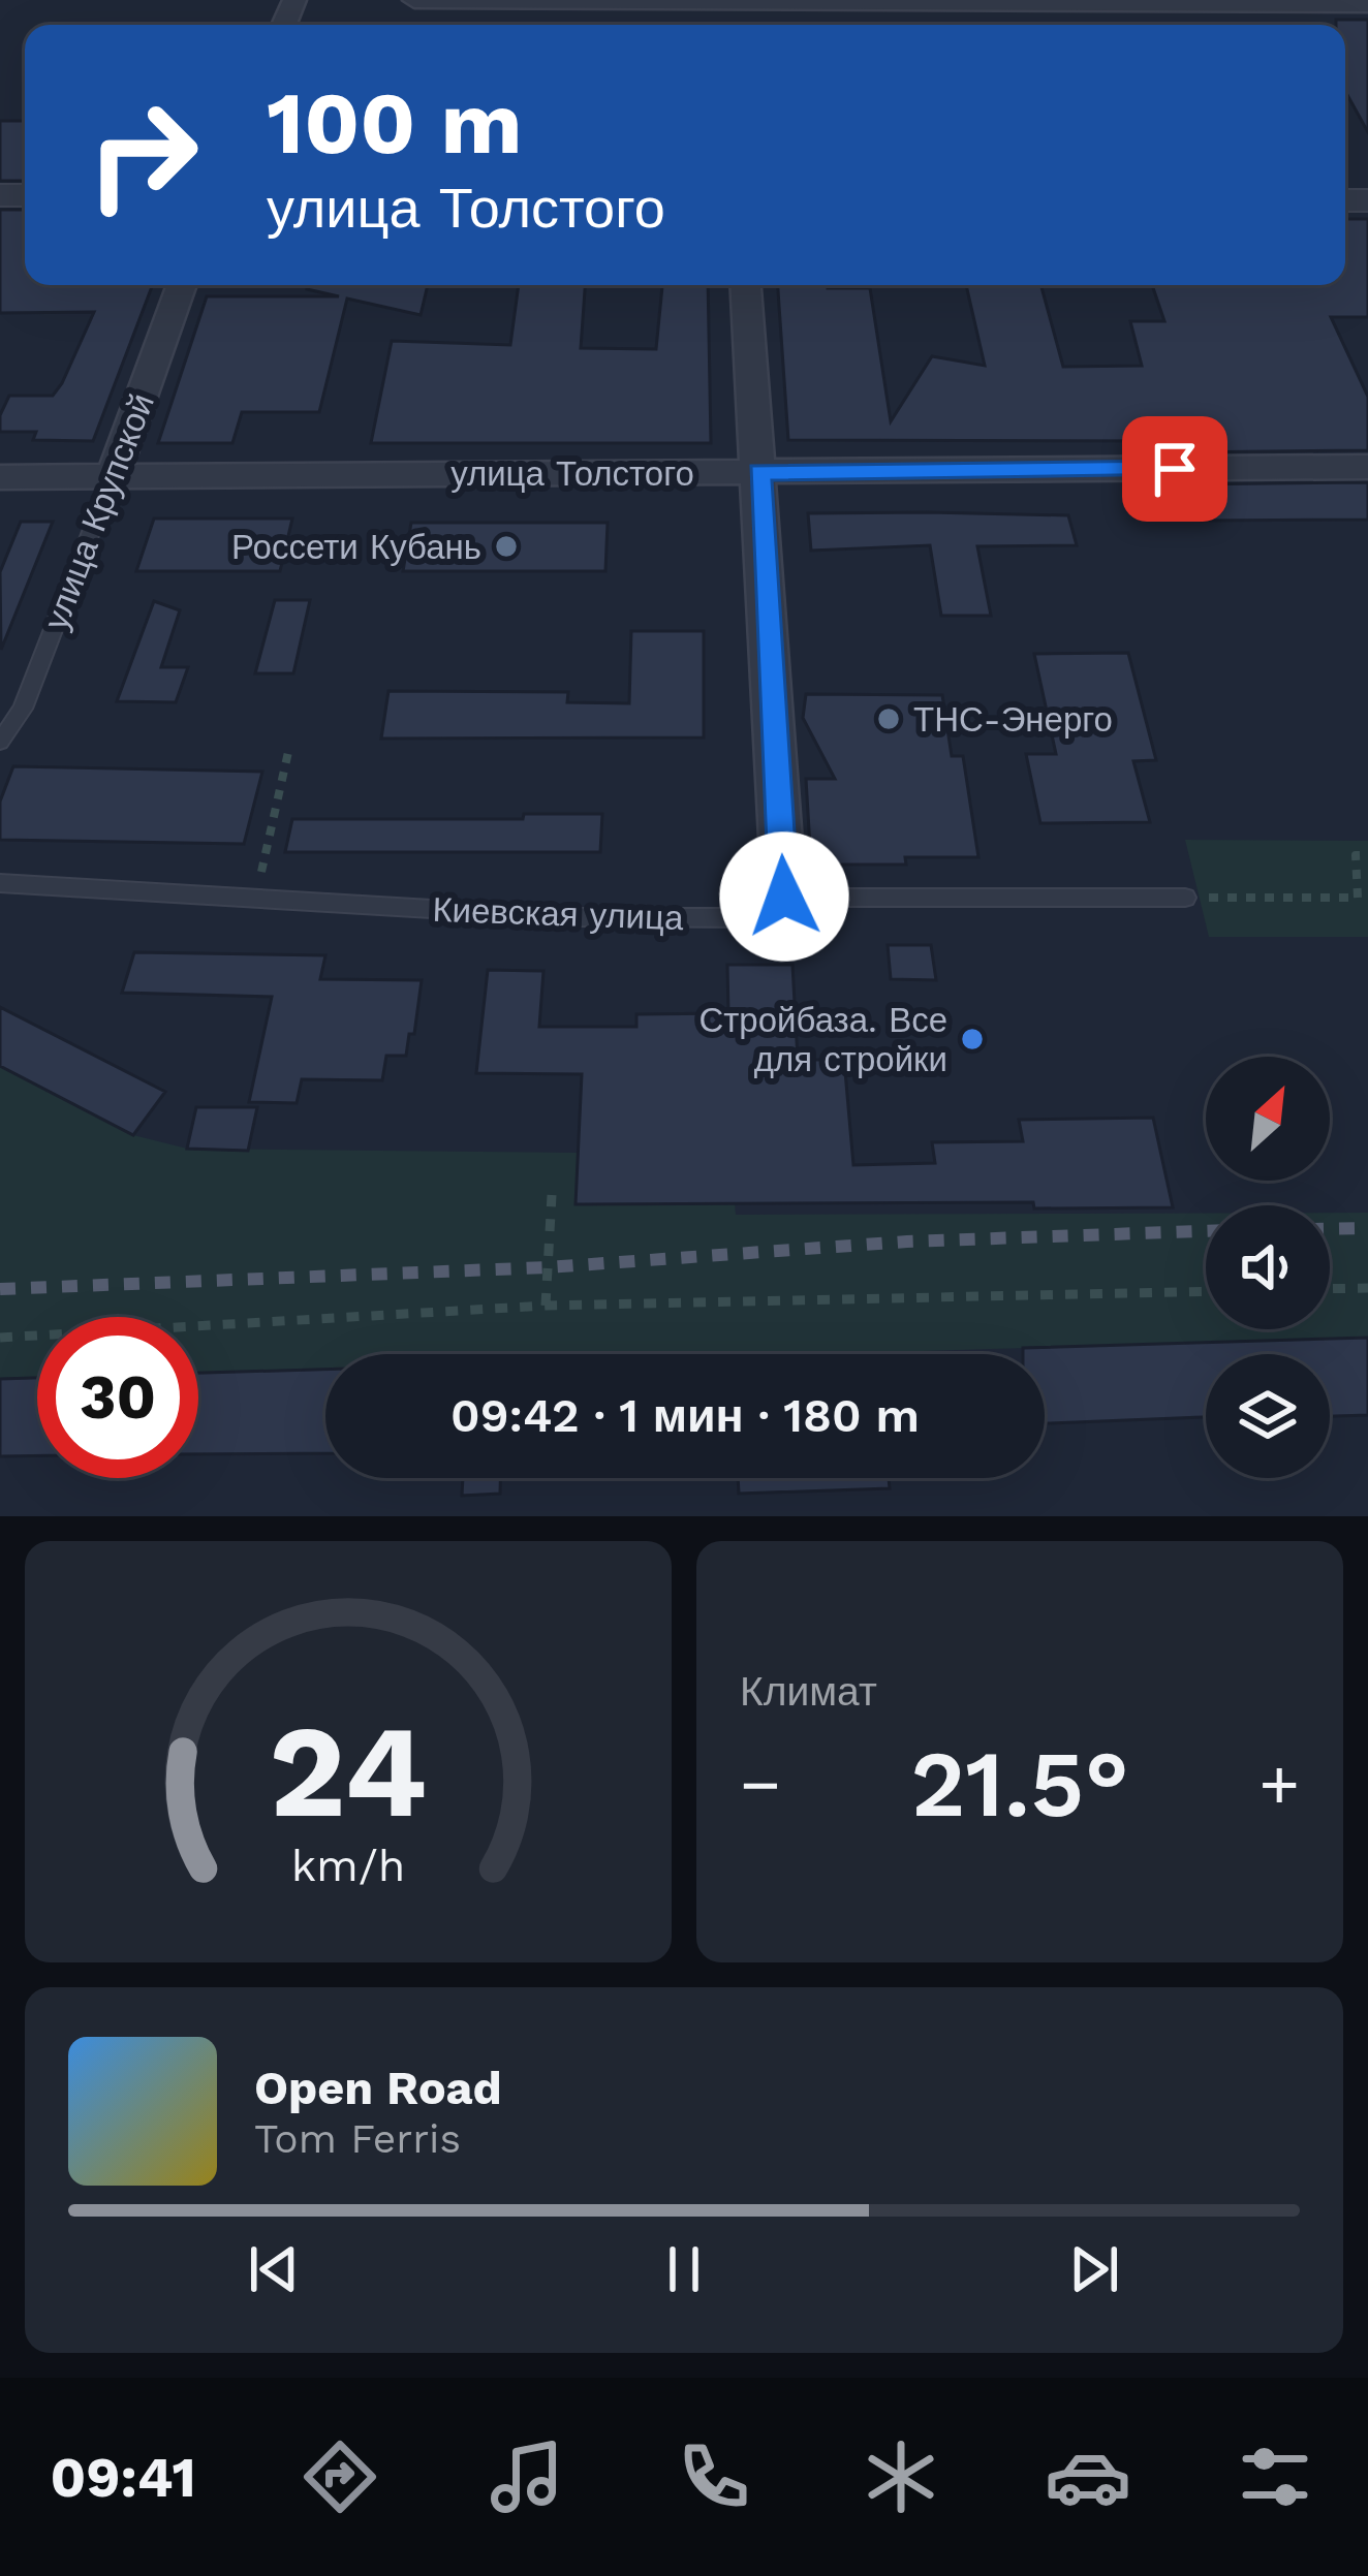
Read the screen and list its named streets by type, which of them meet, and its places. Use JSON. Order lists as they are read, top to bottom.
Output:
{
  "streets": {
    "street": ["улица Толстого", "улица Крупской"],
    "lane": ["Киевская улица"]
  },
  "crossings": [
    ["улица Толстого", "улица Крупской"]
  ],
  "places": ["Россети Кубань", "ТНС-Энерго", "Стройбаза. Все для стройки"],
  "north": "top right",
  "page": {
    "turn": ["100 m", "улица Толстого"],
    "limit": "30",
    "trip": "09:42 · 1 мин · 180 m",
    "tile": "Климат",
    "heat": ["−", "21.5°", "+"],
    "song": ["Open Road", "Tom Ferris"],
    "tabs": "09:41",
    "gauge": ["24", "km/h"]
  }
}
